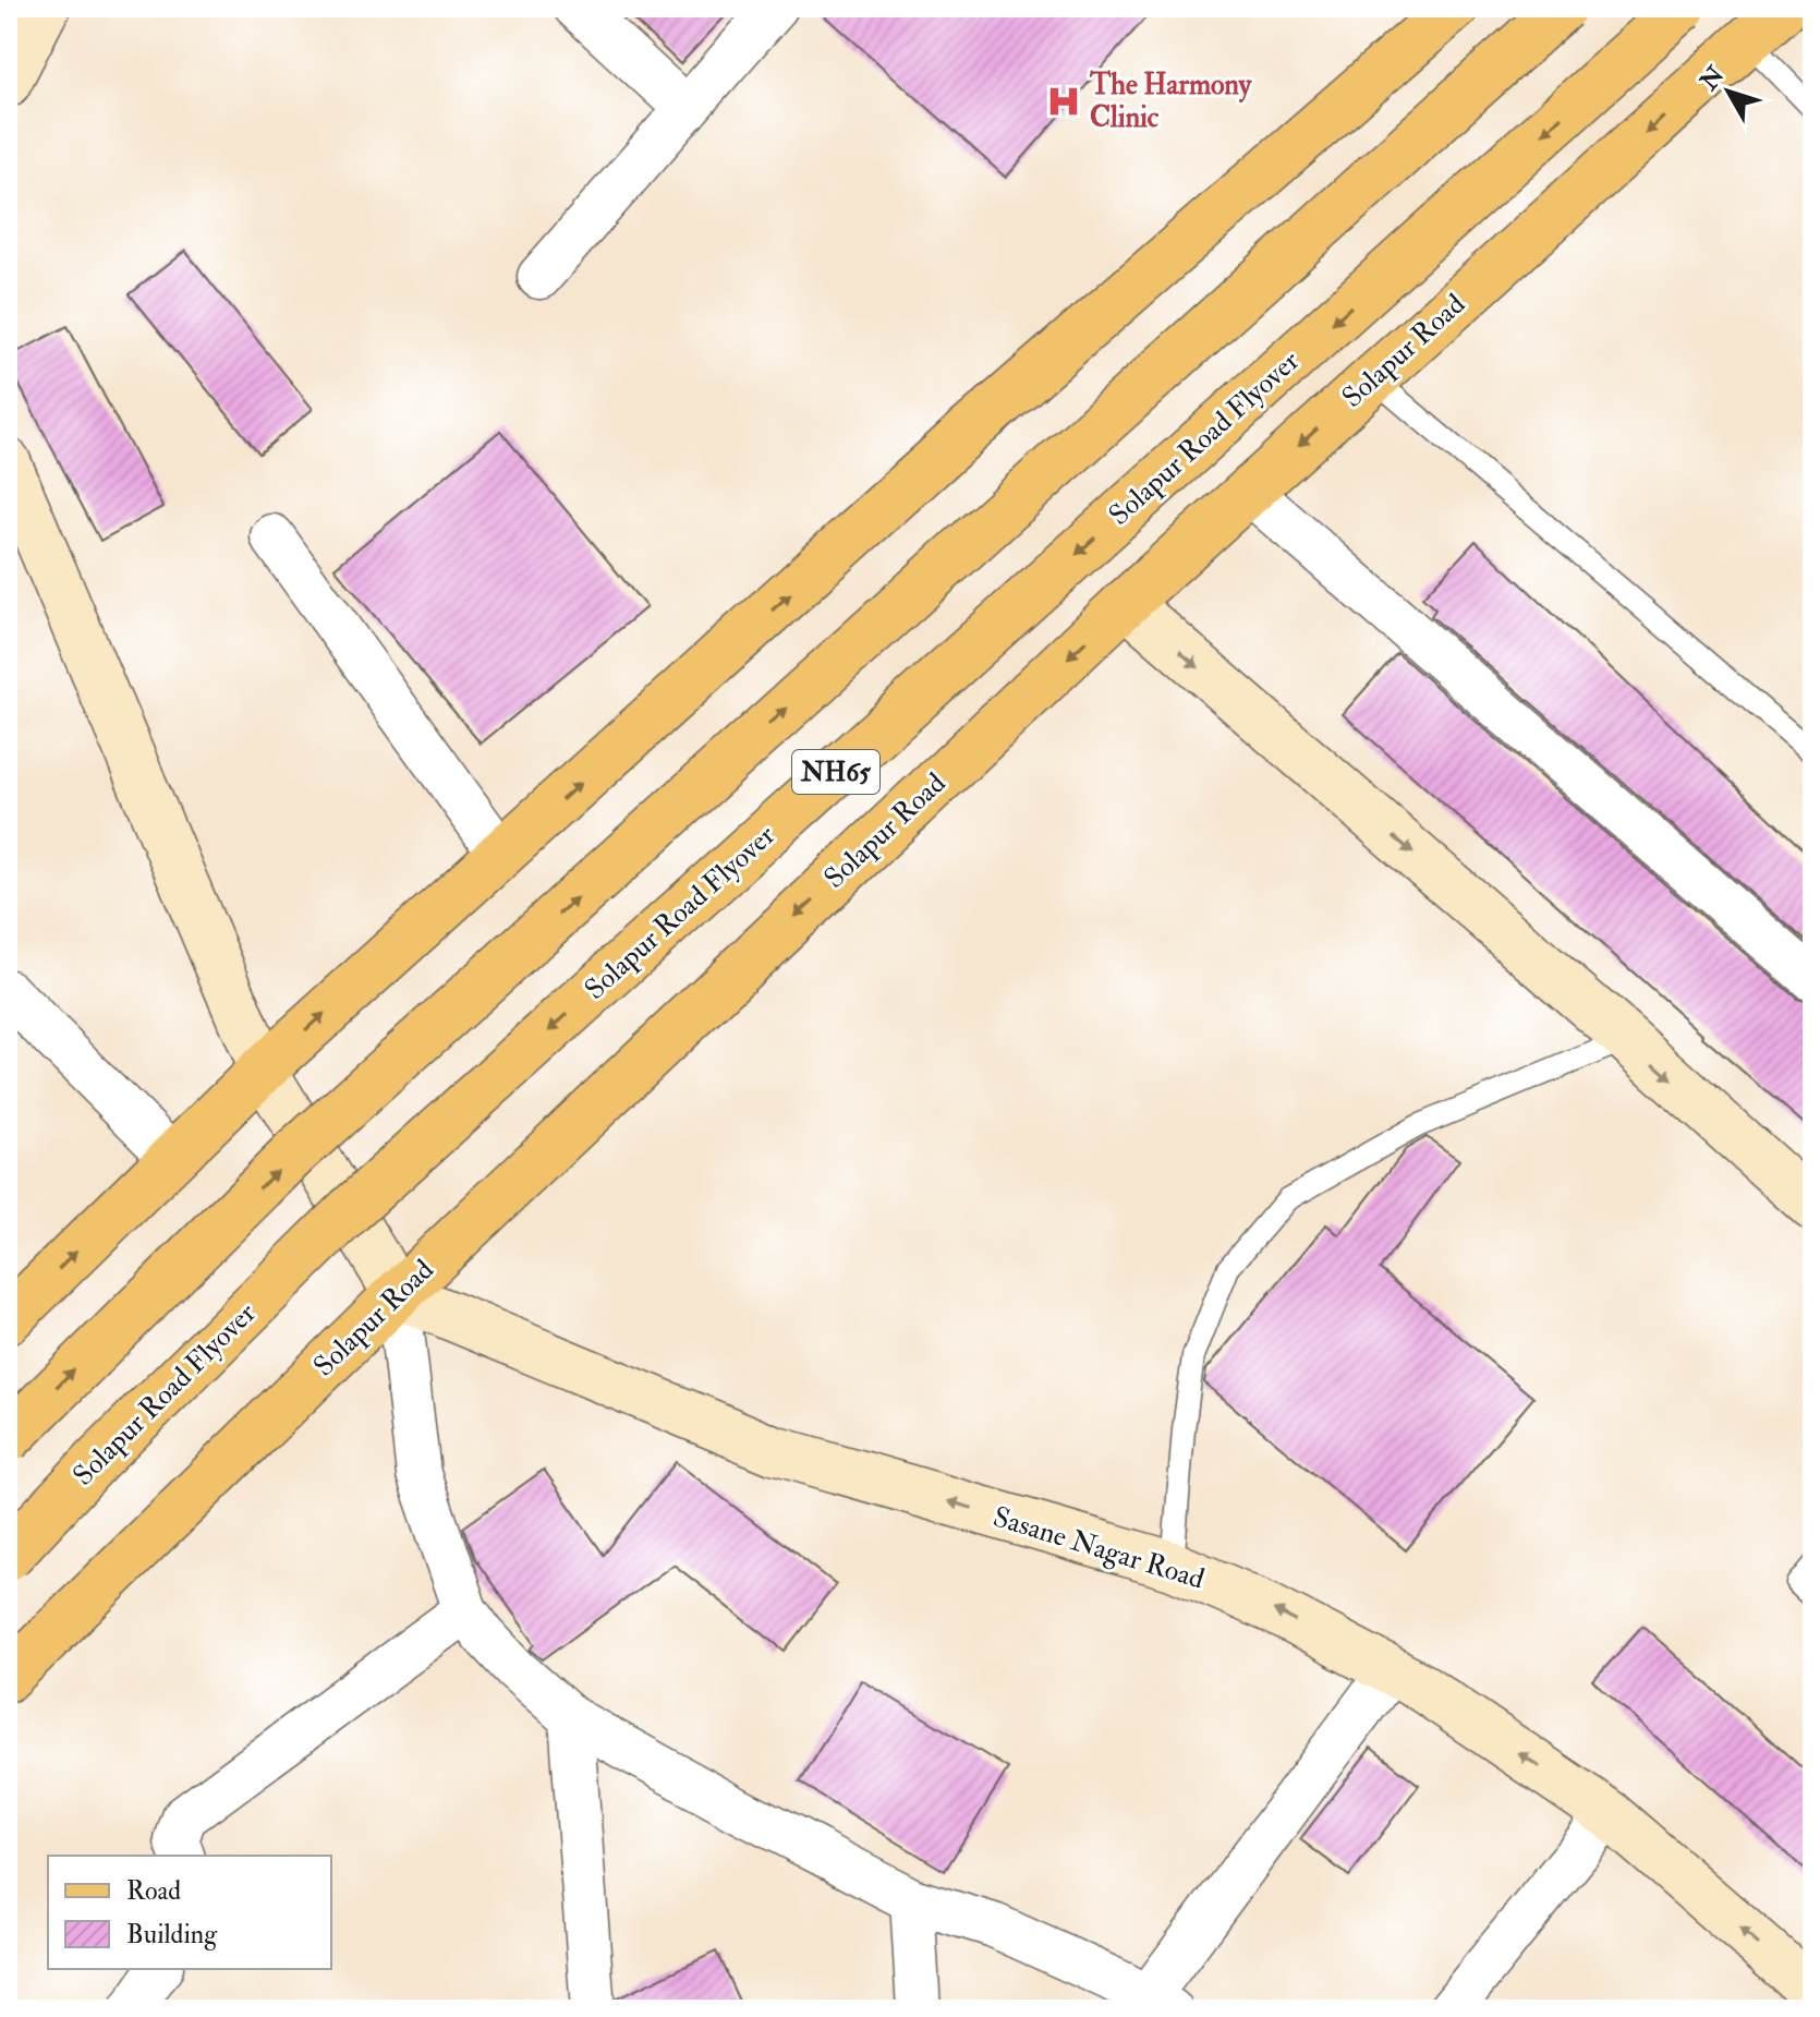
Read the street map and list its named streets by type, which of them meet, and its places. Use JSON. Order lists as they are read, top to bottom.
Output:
{
  "streets": {
    "main road": ["Solapur Road", "Solapur Road Flyover", "NH65"],
    "street": ["Sasane Nagar Road"]
  },
  "crossings": [
    ["Solapur Road", "Sasane Nagar Road"]
  ],
  "places": {
    "hospital": ["The Harmony Clinic"]
  },
  "legend": ["Road", "Building"],
  "north": "top left"
}
